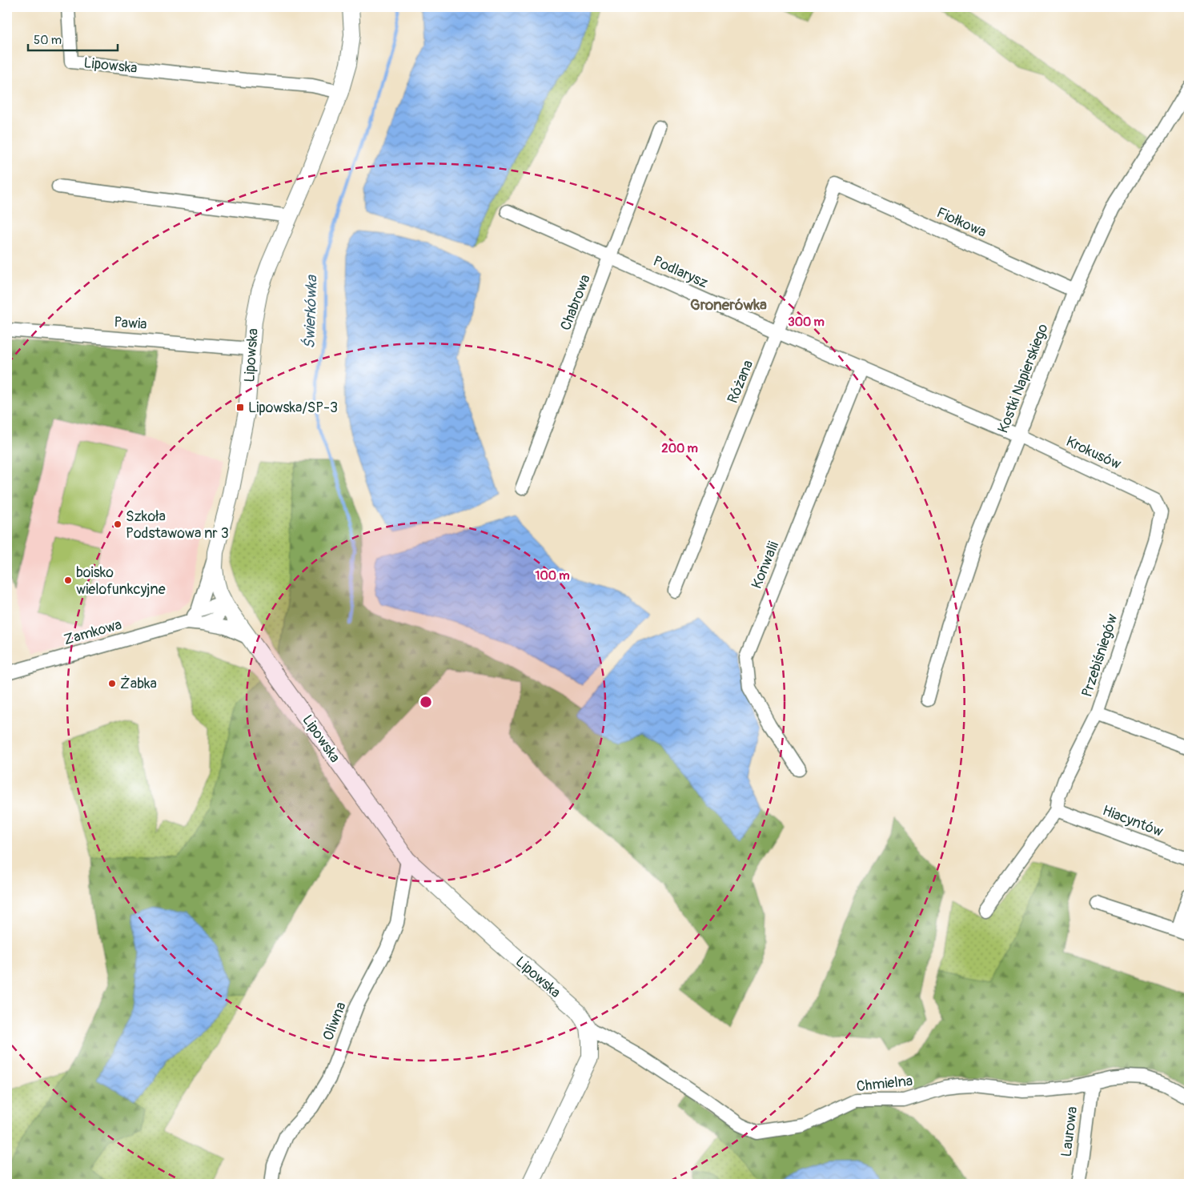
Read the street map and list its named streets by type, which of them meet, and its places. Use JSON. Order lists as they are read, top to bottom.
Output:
{
  "streets": {
    "street": [
      "Lipowska",
      "Fiołkowa",
      "Podlarysz",
      "Chabrowa",
      "Pawia",
      "Kostki Napierskiego",
      "Różana",
      "Krokusów",
      "Konwalii",
      "Zamkowa",
      "Przebiśniegów",
      "Hiacyntów",
      "Oliwna",
      "Chmielna",
      "Laurowa"
    ]
  },
  "crossings": [
    ["Lipowska", "Pawia"],
    ["Lipowska", "Zamkowa"],
    ["Lipowska", "Oliwna"],
    ["Lipowska", "Chmielna"],
    ["Fiołkowa", "Kostki Napierskiego"],
    ["Fiołkowa", "Różana"],
    ["Podlarysz", "Chabrowa"],
    ["Podlarysz", "Kostki Napierskiego"],
    ["Podlarysz", "Różana"],
    ["Podlarysz", "Krokusów"],
    ["Podlarysz", "Konwalii"],
    ["Kostki Napierskiego", "Krokusów"],
    ["Krokusów", "Przebiśniegów"],
    ["Przebiśniegów", "Hiacyntów"],
    ["Chmielna", "Laurowa"]
  ],
  "districts": ["Gronerówka"],
  "water": ["Świerkówka"],
  "places": {
    "transit": ["Lipowska/SP-3"],
    "other": ["Szkoła Podstawowa nr 3", "boisko wielofunkcyjne", "Żabka"]
  },
  "scale_bar": "50 m",
  "rings": ["300 m", "200 m", "100 m"]
}
